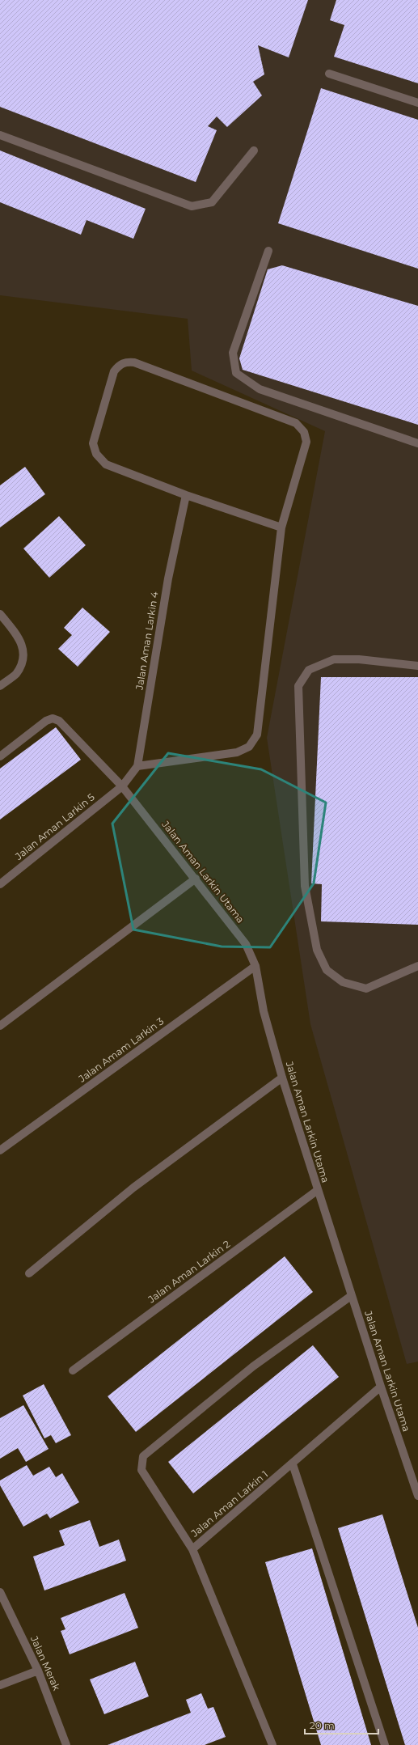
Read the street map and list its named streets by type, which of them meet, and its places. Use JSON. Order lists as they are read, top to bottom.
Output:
{
  "streets": {
    "street": [
      "Jalan Aman Larkin 4",
      "Jalan Aman Larkin 5",
      "Jalan Aman Larkin Utama",
      "Jalan Amam Larkin 3",
      "Jalan Aman Larkin 2",
      "Jalan Aman Larkin 1",
      "Jalan Merak"
    ]
  },
  "crossings": [
    ["Jalan Aman Larkin 4", "Jalan Aman Larkin 5"],
    ["Jalan Aman Larkin 4", "Jalan Aman Larkin Utama"],
    ["Jalan Aman Larkin 5", "Jalan Aman Larkin Utama"],
    ["Jalan Aman Larkin Utama", "Jalan Amam Larkin 3"],
    ["Jalan Aman Larkin Utama", "Jalan Aman Larkin 2"],
    ["Jalan Aman Larkin Utama", "Jalan Aman Larkin 1"]
  ],
  "scale_bar": "20 m"
}
